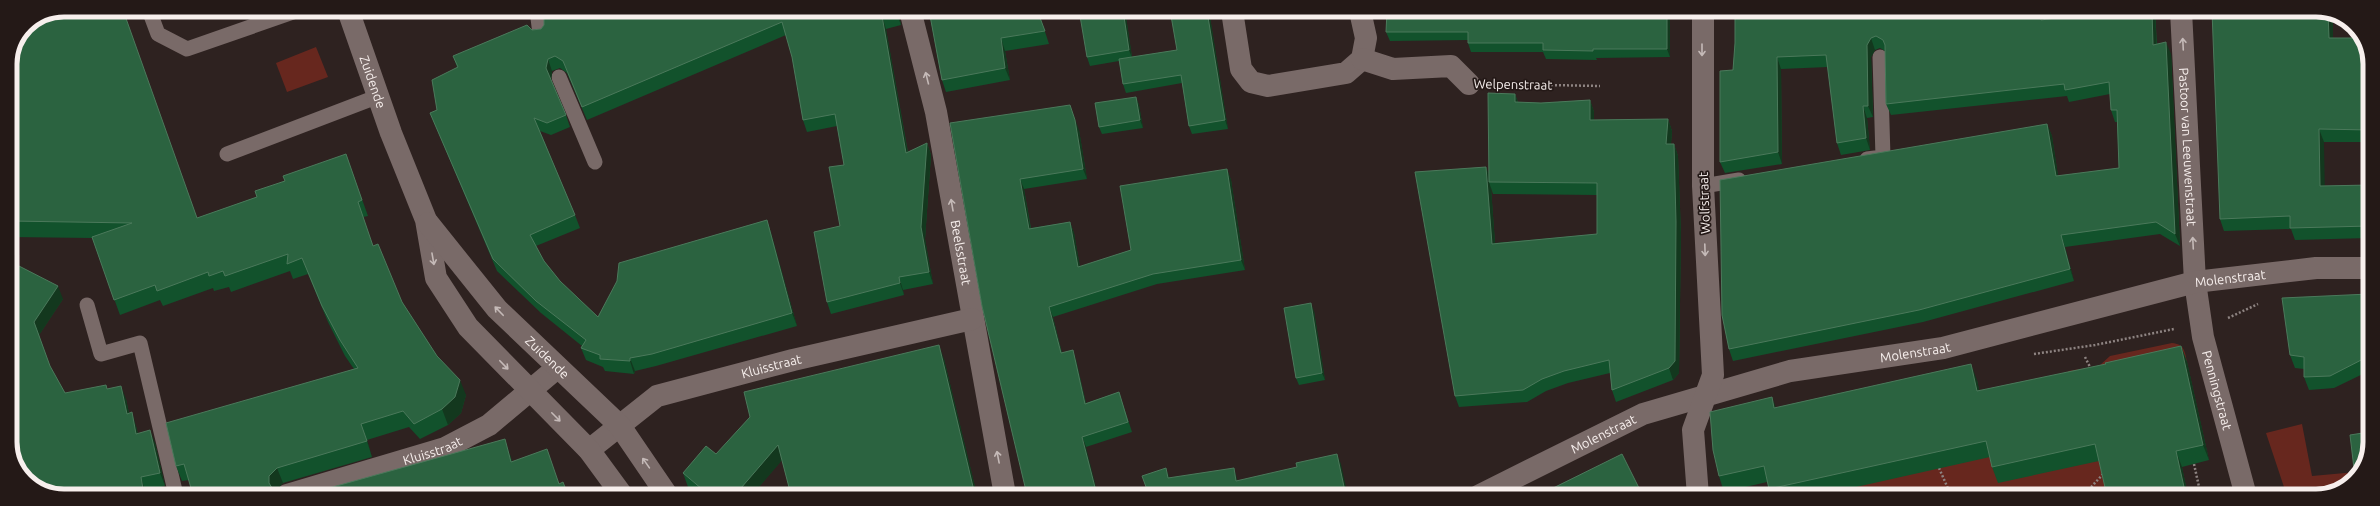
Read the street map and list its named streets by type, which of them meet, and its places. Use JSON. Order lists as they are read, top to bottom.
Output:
{
  "streets": {
    "street": [
      "Zuidende",
      "Welpenstraat",
      "Pastoor van Leeuwenstraat",
      "Wolfstraat",
      "Beelsstraat",
      "Molenstraat",
      "Kluisstraat",
      "Penningstraat"
    ]
  },
  "crossings": [
    ["Zuidende", "Kluisstraat"],
    ["Pastoor van Leeuwenstraat", "Molenstraat"],
    ["Pastoor van Leeuwenstraat", "Penningstraat"],
    ["Wolfstraat", "Molenstraat"],
    ["Beelsstraat", "Kluisstraat"],
    ["Molenstraat", "Penningstraat"]
  ],
  "one_way": ["Pastoor van Leeuwenstraat", "Wolfstraat", "Beelsstraat"]
}
